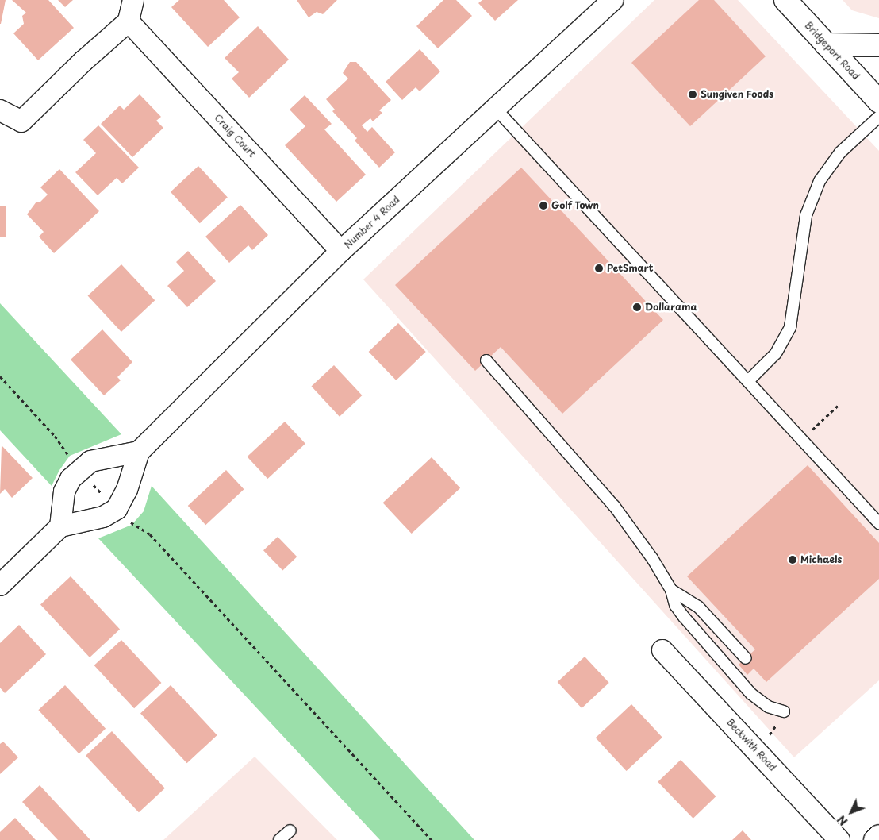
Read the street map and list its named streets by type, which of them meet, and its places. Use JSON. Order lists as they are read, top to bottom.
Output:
{
  "streets": {
    "main road": ["Bridgeport Road"],
    "street": ["Craig Court", "Number 4 Road", "Beckwith Road"]
  },
  "crossings": [
    ["Craig Court", "Number 4 Road"]
  ],
  "places": [
    "Sungiven Foods",
    "Golf Town",
    "PetSmart",
    "Dollarama",
    "Michaels"
  ],
  "north": "bottom left"
}
